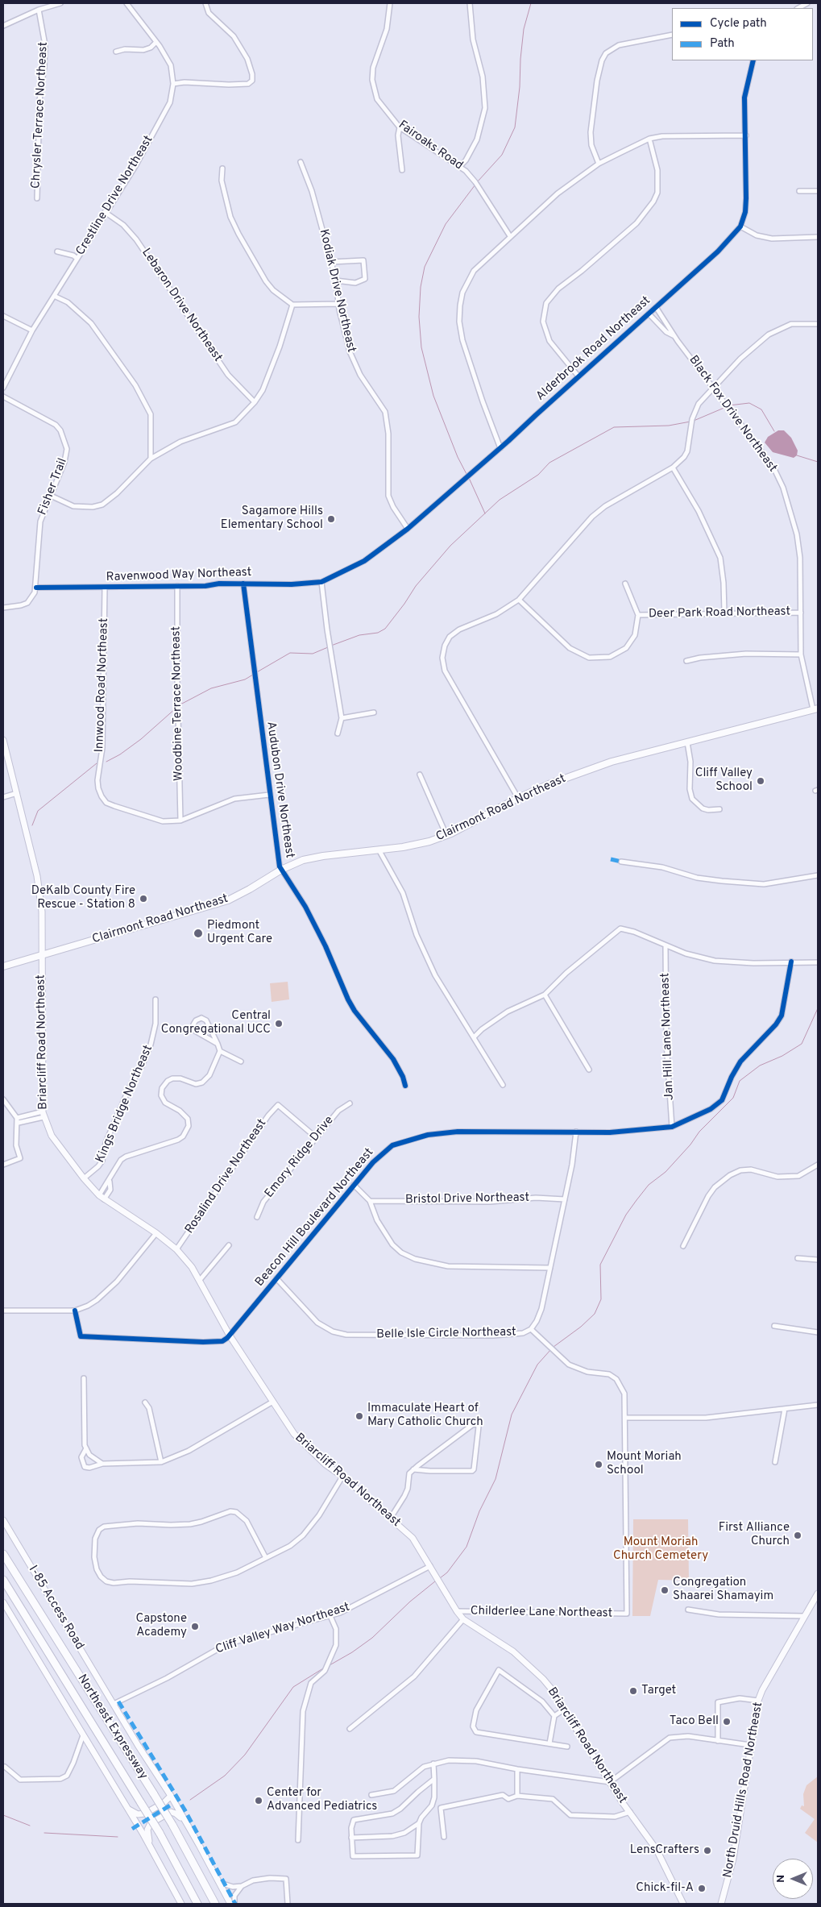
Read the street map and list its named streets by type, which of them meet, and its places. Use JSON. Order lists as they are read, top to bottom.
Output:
{
  "streets": {
    "highway": ["Northeast Expressway"],
    "main road": [
      "Clairmont Road Northeast",
      "Briarcliff Road Northeast",
      "I-85 Access Road",
      "North Druid Hills Road Northeast"
    ],
    "street": [
      "Chrysler Terrace Northeast",
      "Fairoaks Road",
      "Crestline Drive Northeast",
      "Kodiak Drive Northeast",
      "Lebaron Drive Northeast",
      "Alderbrook Road Northeast",
      "Black Fox Drive Northeast",
      "Fisher Trail",
      "Ravenwood Way Northeast",
      "Deer Park Road Northeast",
      "Innwood Road Northeast",
      "Woodbine Terrace Northeast",
      "Audubon Drive Northeast",
      "Jan Hill Lane Northeast",
      "Kings Bridge Northeast",
      "Emory Ridge Drive",
      "Rosalind Drive Northeast",
      "Bristol Drive Northeast",
      "Beacon Hill Boulevard Northeast",
      "Belle Isle Circle Northeast",
      "Childerlee Lane Northeast",
      "Cliff Valley Way Northeast"
    ]
  },
  "crossings": [
    ["Crestline Drive Northeast", "Lebaron Drive Northeast"],
    ["Kodiak Drive Northeast", "Alderbrook Road Northeast"],
    ["Alderbrook Road Northeast", "Black Fox Drive Northeast"],
    ["Alderbrook Road Northeast", "Ravenwood Way Northeast"],
    ["Black Fox Drive Northeast", "Deer Park Road Northeast"],
    ["Black Fox Drive Northeast", "Clairmont Road Northeast"],
    ["Fisher Trail", "Ravenwood Way Northeast"],
    ["Ravenwood Way Northeast", "Innwood Road Northeast"],
    ["Ravenwood Way Northeast", "Woodbine Terrace Northeast"],
    ["Ravenwood Way Northeast", "Audubon Drive Northeast"],
    ["Innwood Road Northeast", "Woodbine Terrace Northeast"],
    ["Innwood Road Northeast", "Audubon Drive Northeast"],
    ["Audubon Drive Northeast", "Clairmont Road Northeast"],
    ["Clairmont Road Northeast", "Briarcliff Road Northeast"],
    ["Jan Hill Lane Northeast", "Beacon Hill Boulevard Northeast"],
    ["Briarcliff Road Northeast", "Kings Bridge Northeast"],
    ["Briarcliff Road Northeast", "Rosalind Drive Northeast"],
    ["Briarcliff Road Northeast", "Beacon Hill Boulevard Northeast"],
    ["Briarcliff Road Northeast", "Childerlee Lane Northeast"],
    ["Briarcliff Road Northeast", "Cliff Valley Way Northeast"],
    ["Emory Ridge Drive", "Rosalind Drive Northeast"],
    ["Bristol Drive Northeast", "Belle Isle Circle Northeast"],
    ["Beacon Hill Boulevard Northeast", "Belle Isle Circle Northeast"],
    ["I-85 Access Road", "Cliff Valley Way Northeast"]
  ],
  "parks": ["Mount Moriah Church Cemetery"],
  "places": [
    "Sagamore Hills Elementary School",
    "Cliff Valley School",
    "DeKalb County Fire Rescue - Station 8",
    "Piedmont Urgent Care",
    "Central Congregational UCC",
    "Immaculate Heart of Mary Catholic Church",
    "Mount Moriah School",
    "First Alliance Church",
    "Congregation Shaarei Shamayim",
    "Capstone Academy",
    "Target",
    "Taco Bell",
    "Center for Advanced Pediatrics",
    "LensCrafters",
    "Chick-fil-A"
  ],
  "legend": ["Cycle path", "Path"],
  "north": "left"
}
